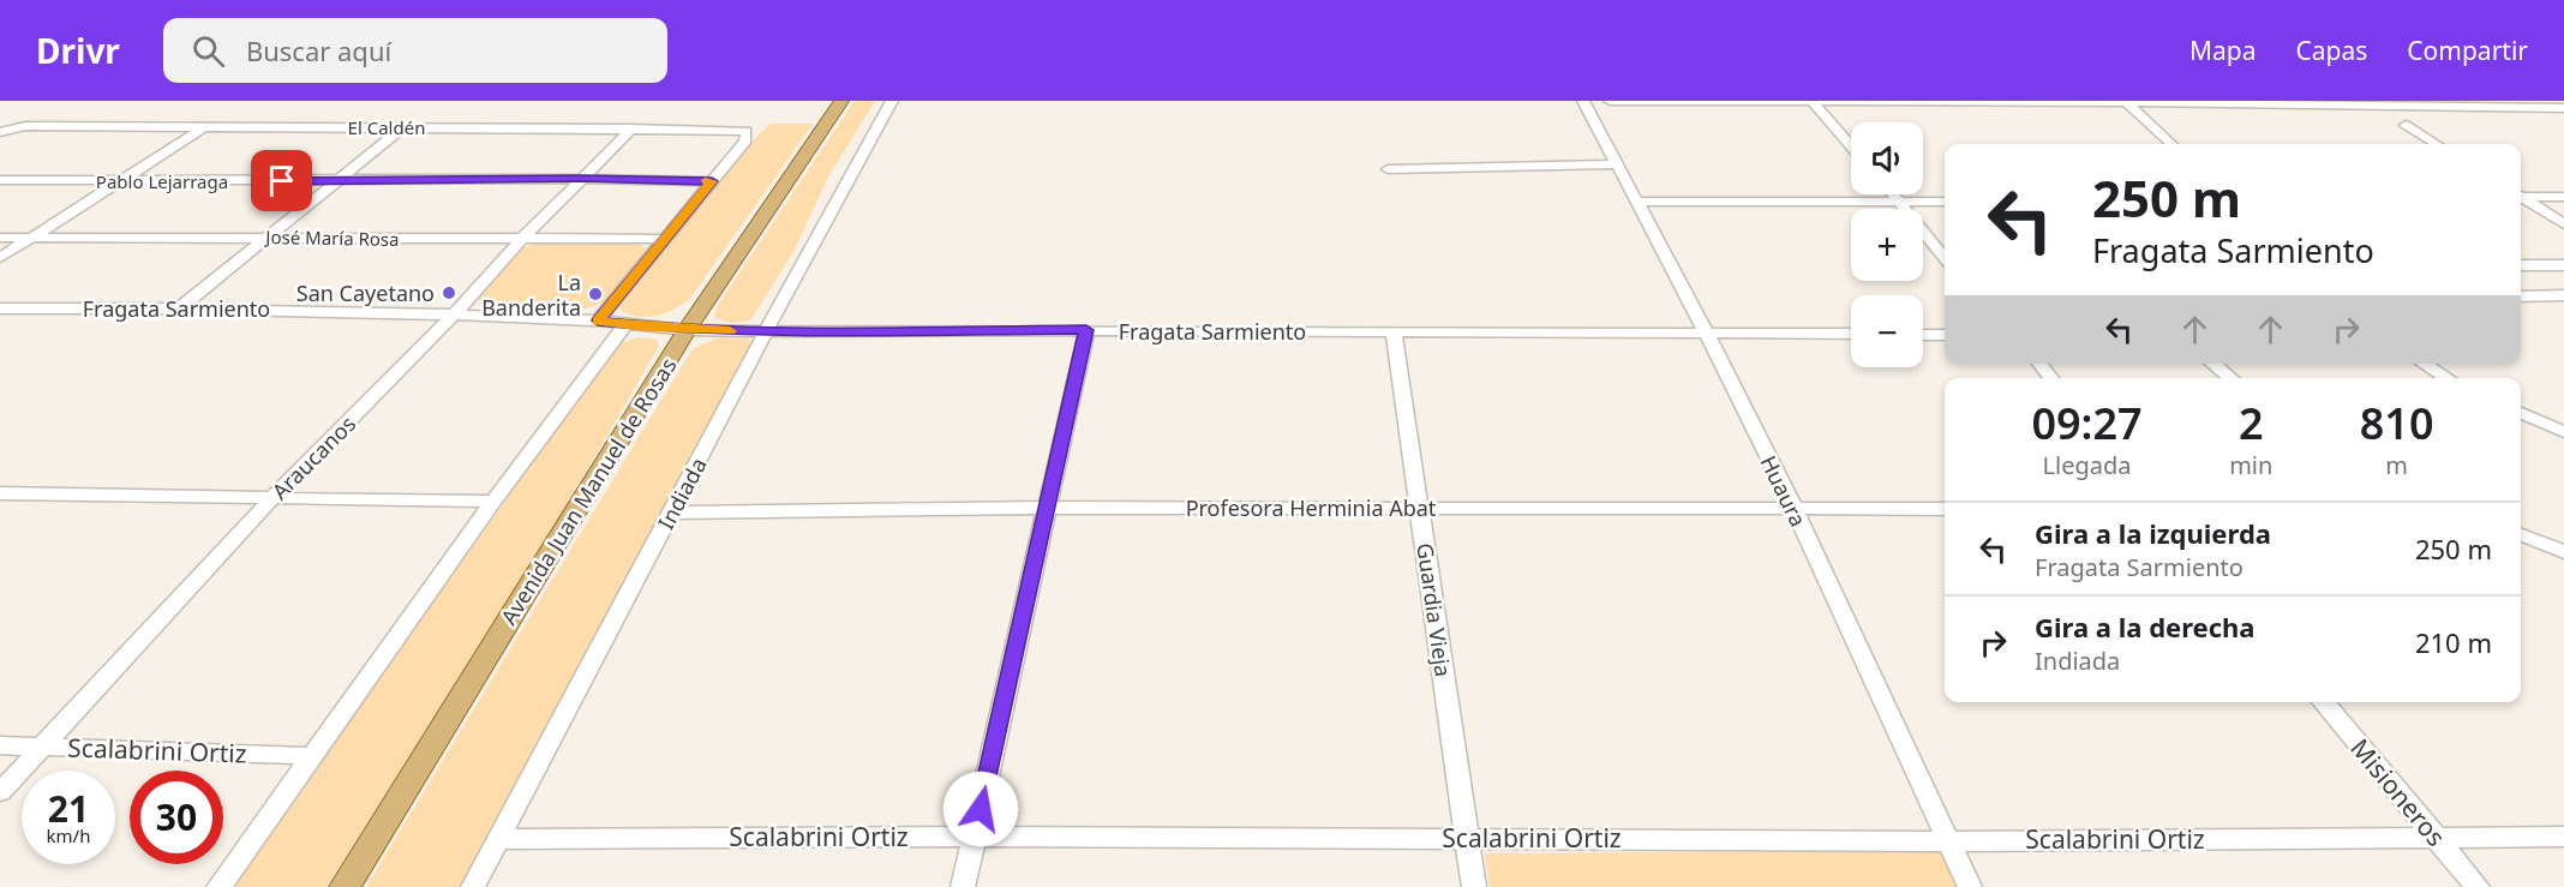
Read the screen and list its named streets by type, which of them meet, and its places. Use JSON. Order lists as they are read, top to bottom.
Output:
{
  "streets": {
    "main road": ["Avenida Juan Manuel de Rosas"],
    "street": [
      "El Caldén",
      "Pablo Lejarraga",
      "José María Rosa",
      "Fragata Sarmiento",
      "Araucanos",
      "Huaura",
      "Indiada",
      "Profesora Herminia Abat",
      "Guardia Vieja",
      "Scalabrini Ortiz",
      "Misioneros"
    ]
  },
  "crossings": [
    ["El Caldén", "Pablo Lejarraga"],
    ["El Caldén", "Araucanos"],
    ["Pablo Lejarraga", "Araucanos"],
    ["José María Rosa", "Araucanos"],
    ["Fragata Sarmiento", "Araucanos"],
    ["Fragata Sarmiento", "Avenida Juan Manuel de Rosas"],
    ["Fragata Sarmiento", "Huaura"],
    ["Fragata Sarmiento", "Indiada"],
    ["Fragata Sarmiento", "Guardia Vieja"],
    ["Araucanos", "Scalabrini Ortiz"],
    ["Huaura", "Profesora Herminia Abat"],
    ["Huaura", "Scalabrini Ortiz"],
    ["Indiada", "Profesora Herminia Abat"],
    ["Indiada", "Scalabrini Ortiz"],
    ["Profesora Herminia Abat", "Guardia Vieja"],
    ["Guardia Vieja", "Scalabrini Ortiz"],
    ["Scalabrini Ortiz", "Misioneros"]
  ],
  "places": ["San Cayetano", "La Banderita"],
  "page": {
    "header": "Drivr",
    "search": "Buscar aquí",
    "nav": ["Mapa", "Capas", "Compartir"],
    "map_buttons": ["+", "−"],
    "turn": ["250 m", "Fragata Sarmiento"],
    "eta": [
      "09:27",
      "Llegada",
      "2",
      "min",
      "810",
      "m"
    ],
    "list": [
      {
        "name": "Gira a la izquierda",
        "note": "Fragata Sarmiento",
        "value": "250 m"
      },
      {
        "name": "Gira a la derecha",
        "note": "Indiada",
        "value": "210 m"
      }
    ],
    "speed": "21 km/h",
    "limit": "30"
  }
}
